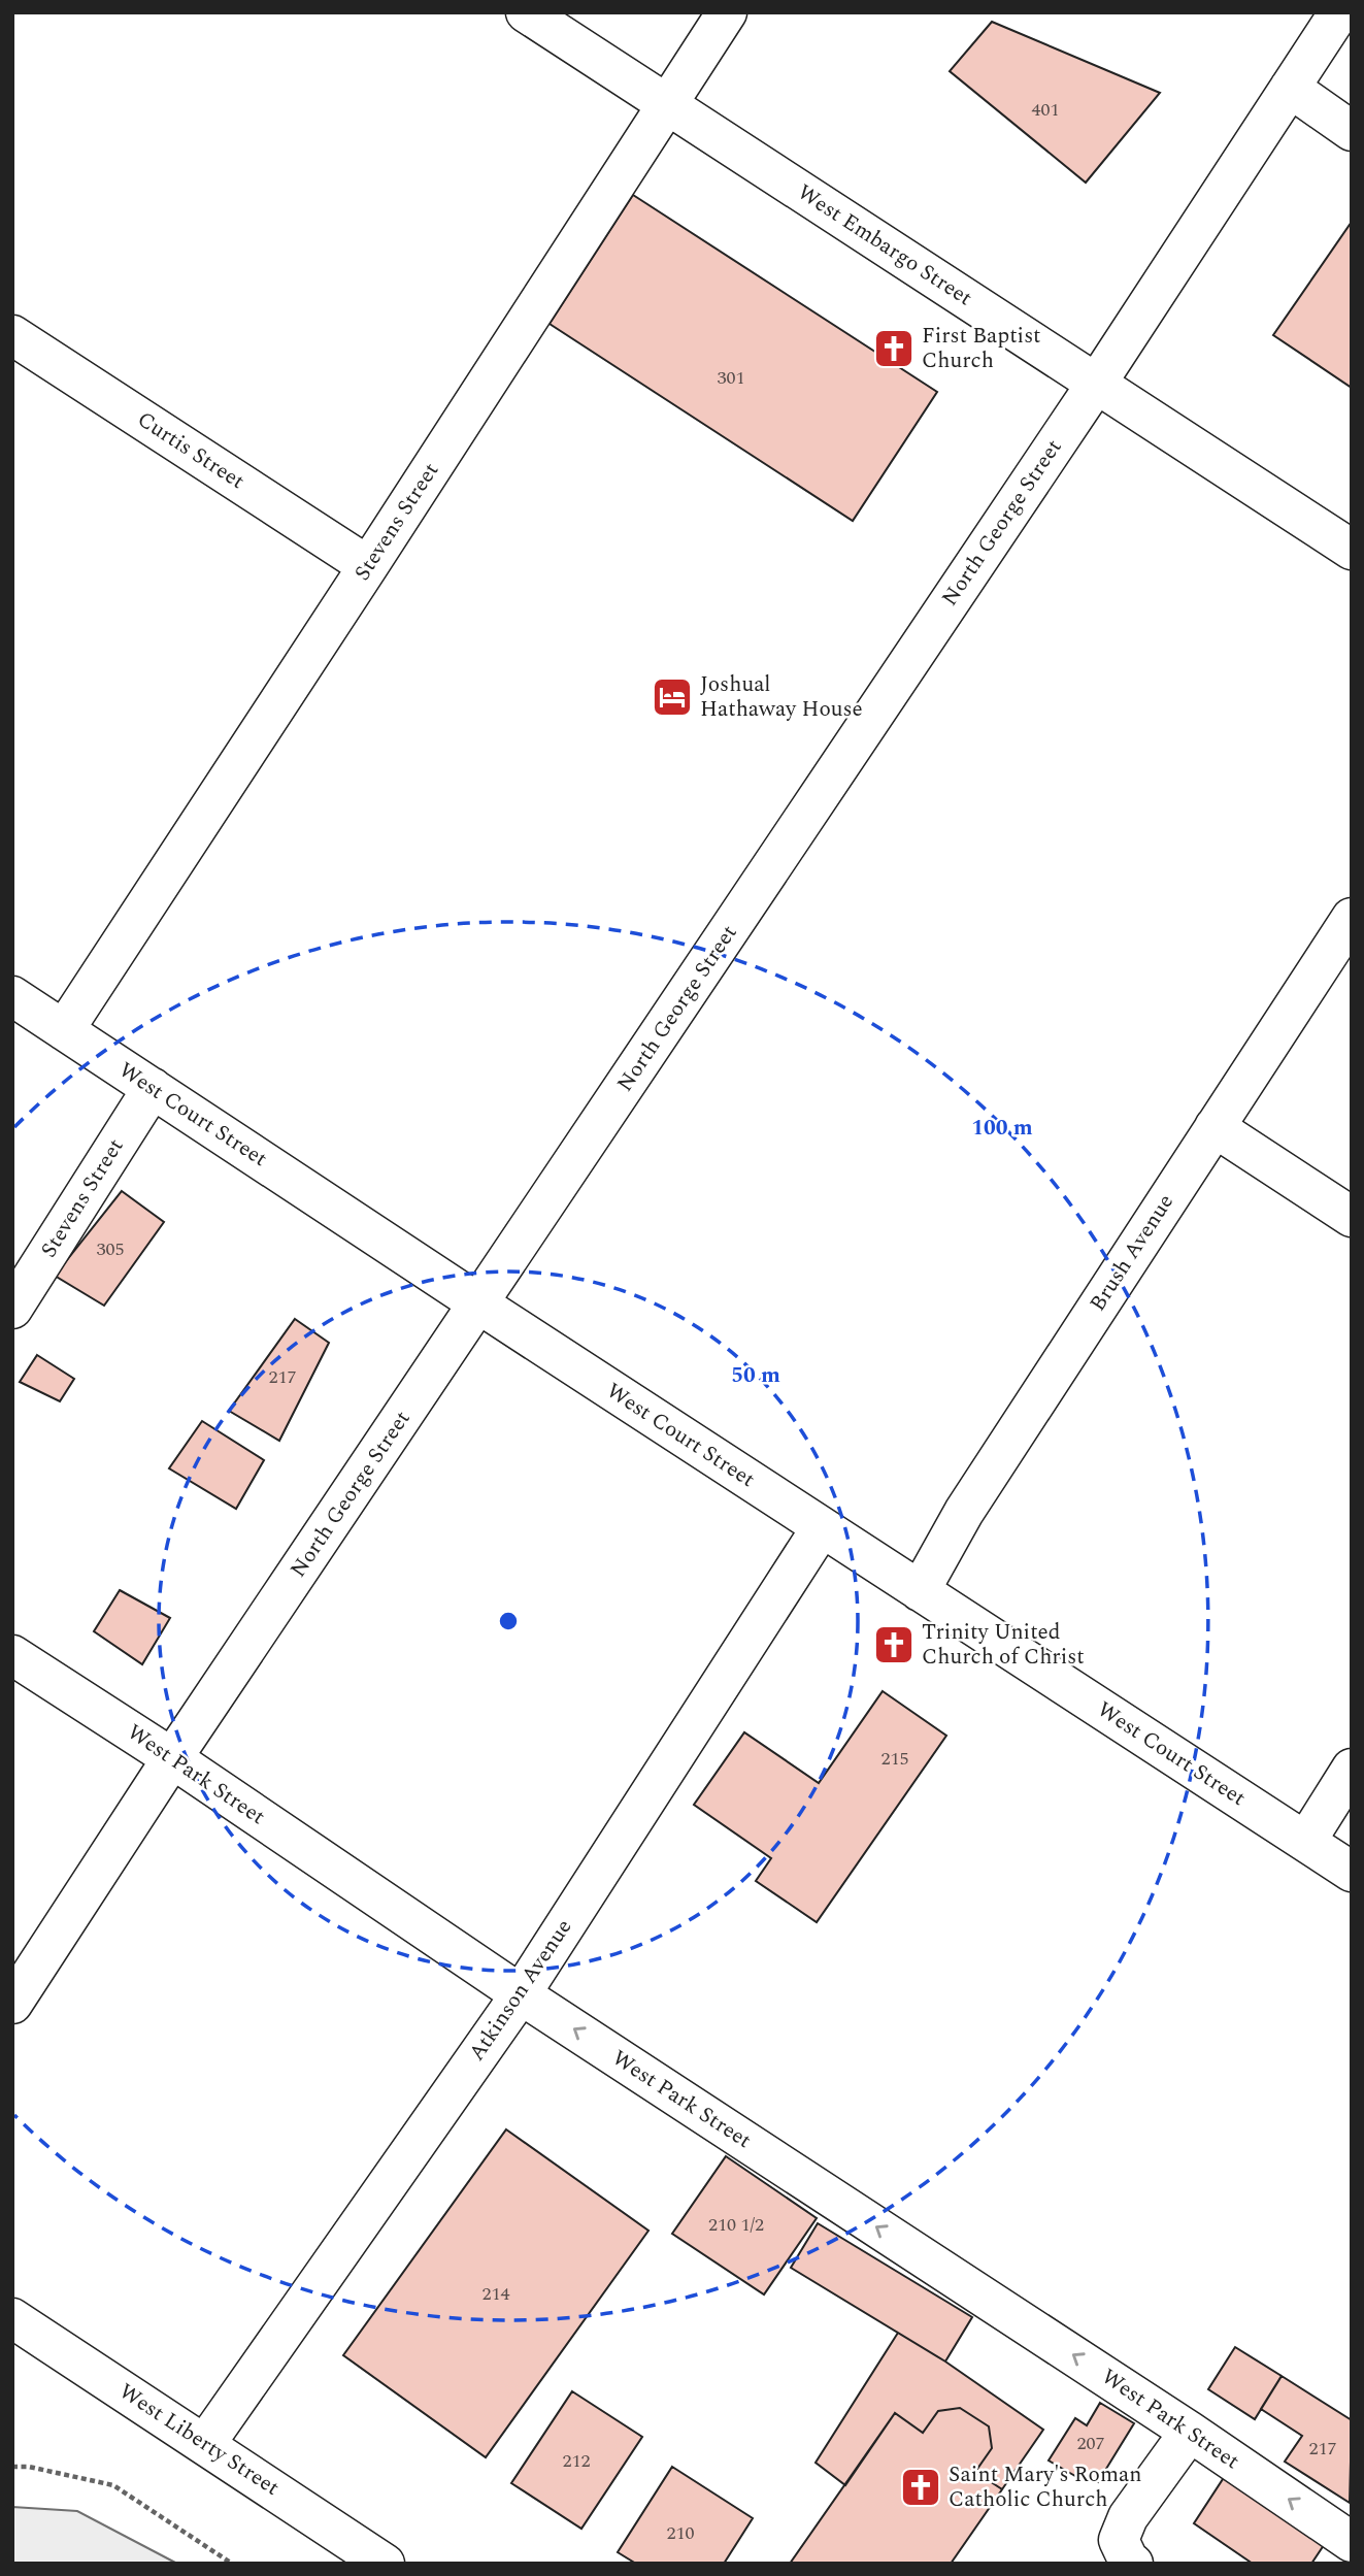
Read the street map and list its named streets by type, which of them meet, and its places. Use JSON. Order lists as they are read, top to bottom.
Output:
{
  "streets": {
    "street": [
      "West Embargo Street",
      "Curtis Street",
      "Stevens Street",
      "North George Street",
      "West Court Street",
      "Brush Avenue",
      "West Park Street",
      "Atkinson Avenue",
      "West Liberty Street"
    ]
  },
  "crossings": [
    ["West Embargo Street", "Stevens Street"],
    ["West Embargo Street", "North George Street"],
    ["Curtis Street", "Stevens Street"],
    ["Stevens Street", "West Court Street"],
    ["North George Street", "West Court Street"],
    ["North George Street", "West Park Street"],
    ["West Court Street", "Brush Avenue"],
    ["West Court Street", "Atkinson Avenue"],
    ["West Park Street", "Atkinson Avenue"],
    ["Atkinson Avenue", "West Liberty Street"]
  ],
  "one_way": ["West Park Street"],
  "places": {
    "church": ["First Baptist Church", "Trinity United Church of Christ", "Saint Mary's Roman Catholic Church"],
    "hotel": ["Joshual Hathaway House"]
  },
  "house_numbers": [
    "401",
    "301",
    "305",
    "217",
    "215",
    "210 1/2",
    "214",
    "207",
    "217",
    "212",
    "210"
  ],
  "rings": ["100 m", "50 m"]
}
